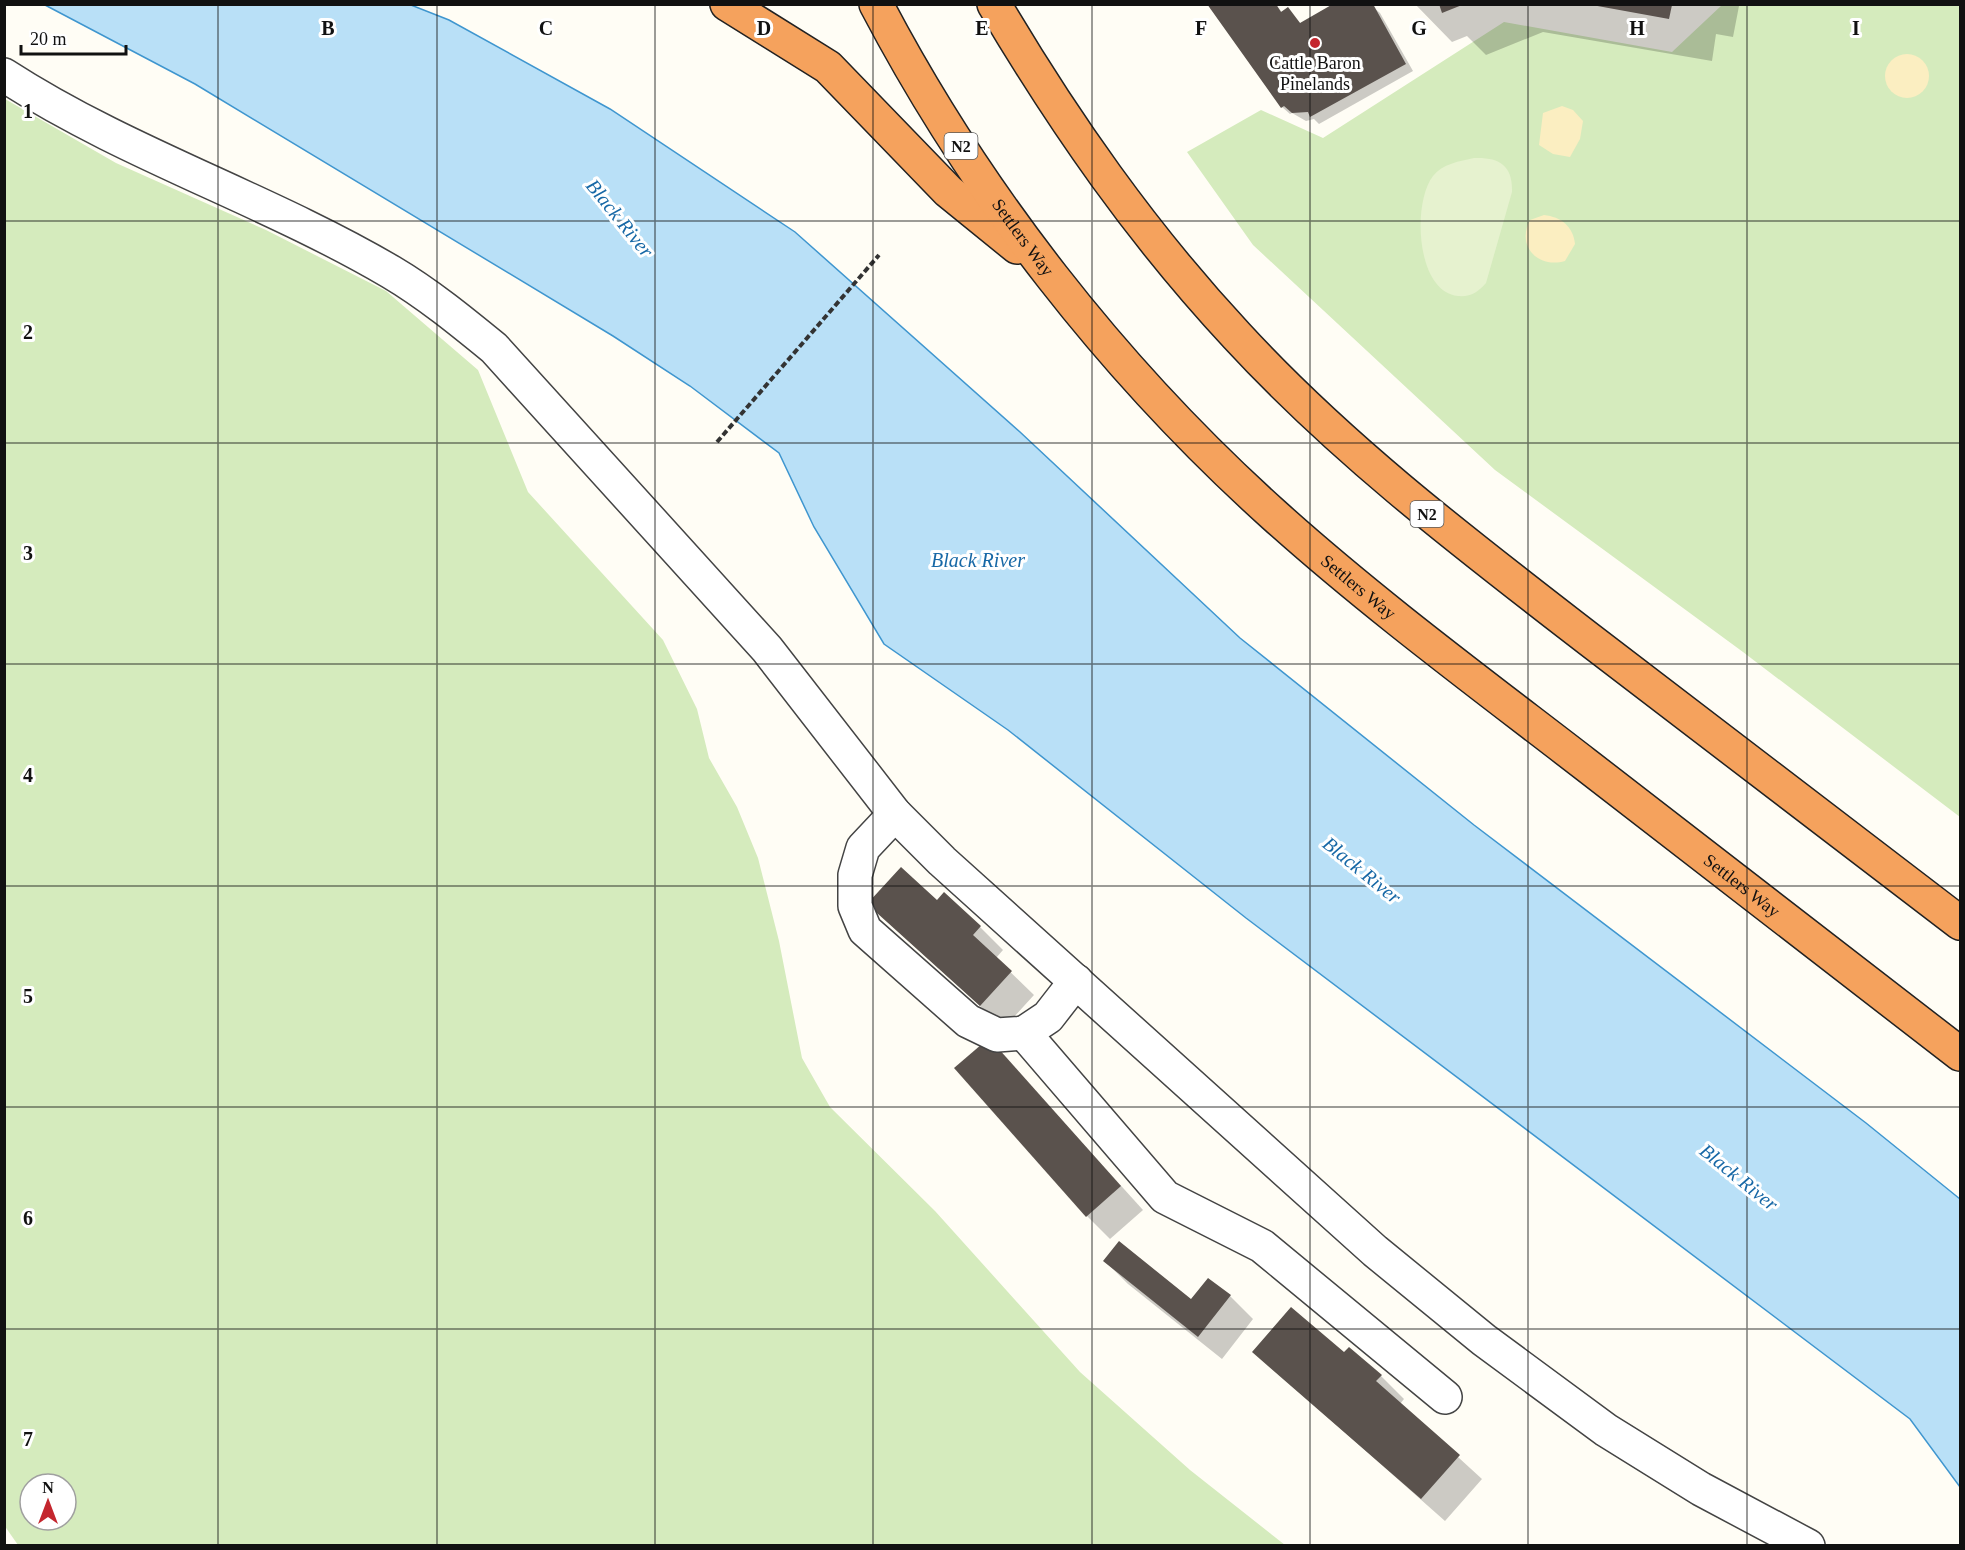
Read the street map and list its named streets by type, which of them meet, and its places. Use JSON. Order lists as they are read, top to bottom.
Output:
{
  "streets": {
    "highway": ["N2", "Settlers Way"]
  },
  "water": ["Black River"],
  "places": ["Cattle Baron Pinelands"],
  "scale_bar": "20 m",
  "north": "top",
  "grid": {
    "columns": [
      "B",
      "C",
      "D",
      "E",
      "F",
      "G",
      "H",
      "I"
    ],
    "rows": [
      "1",
      "2",
      "3",
      "4",
      "5",
      "6",
      "7"
    ]
  }
}
